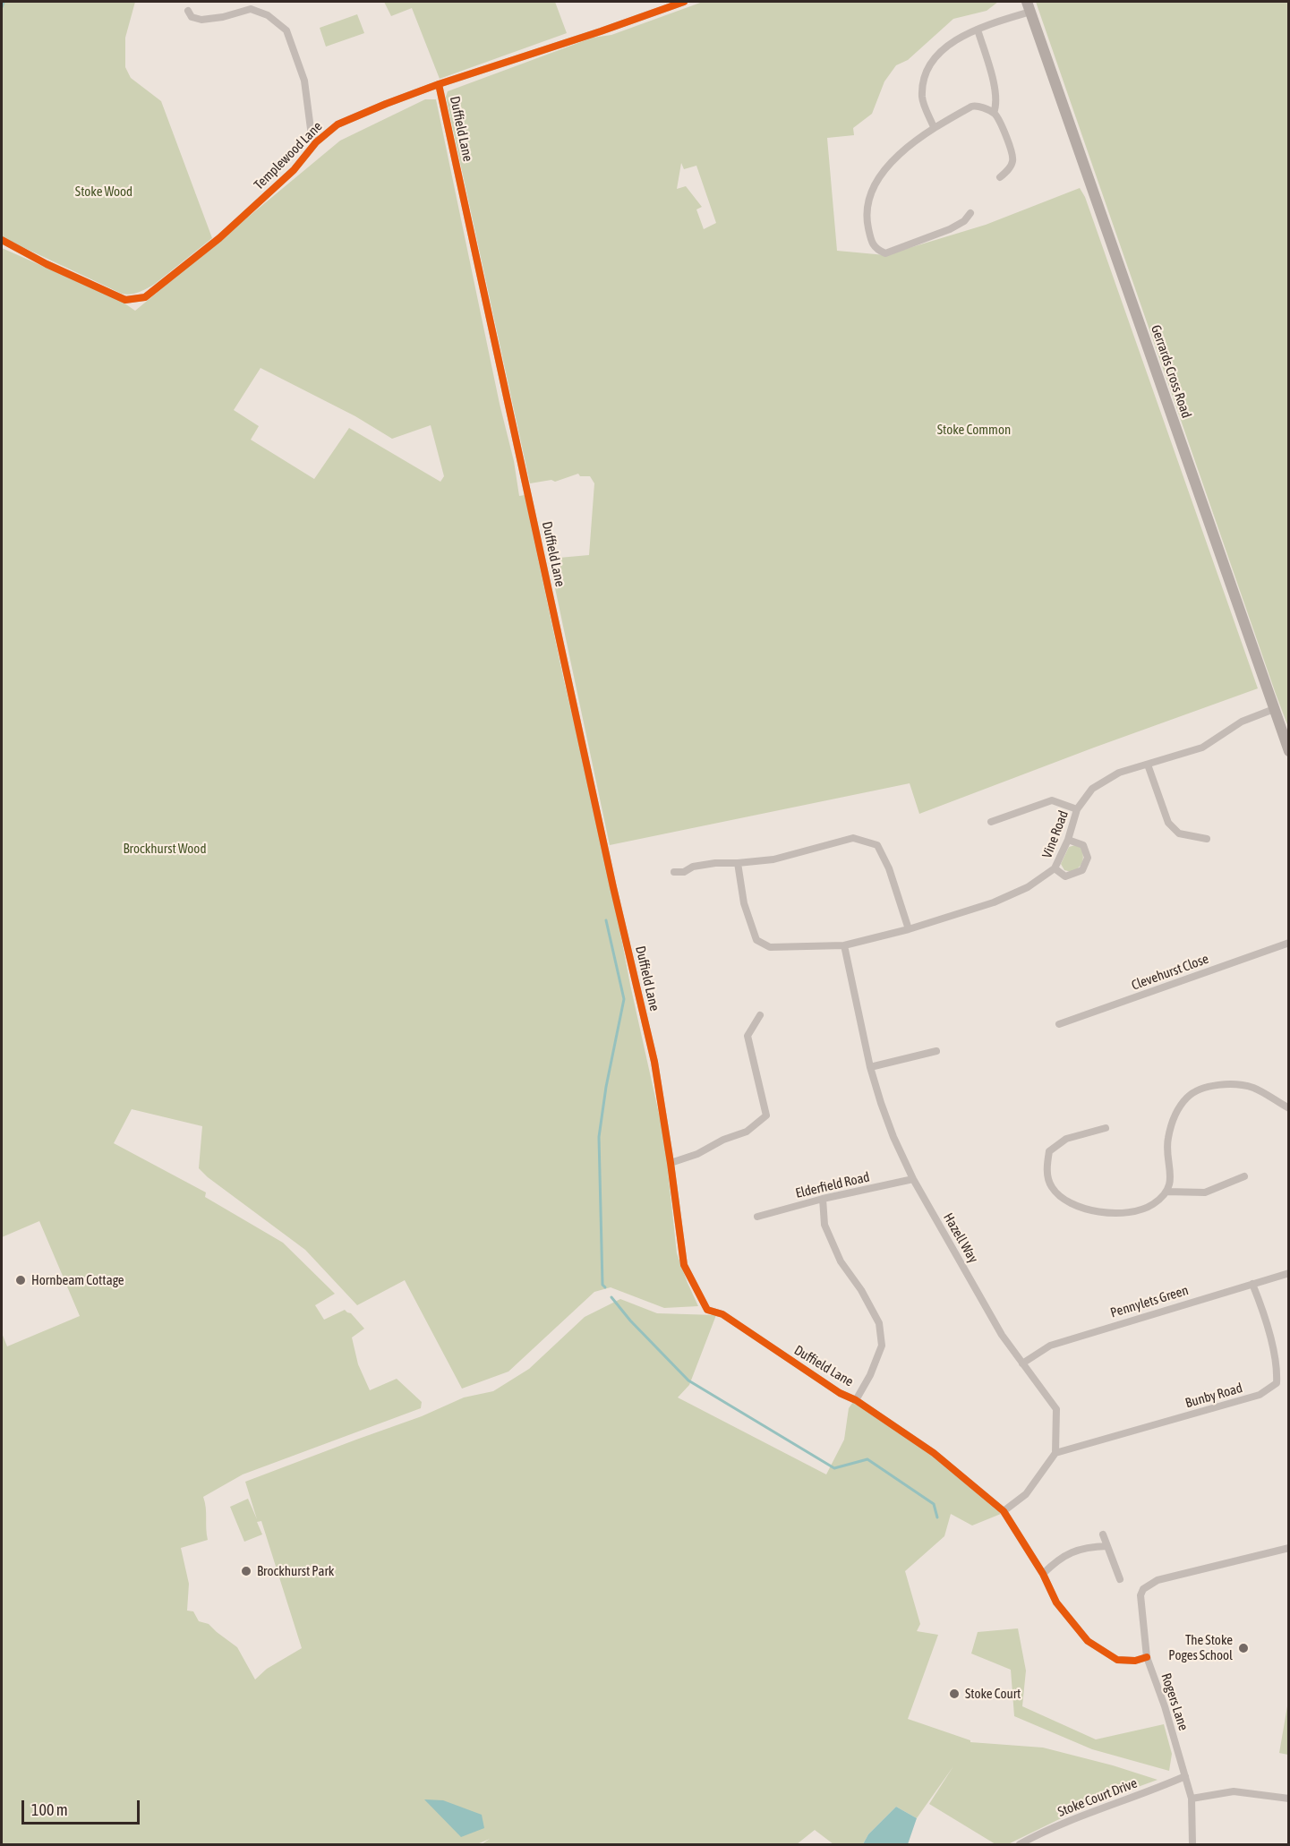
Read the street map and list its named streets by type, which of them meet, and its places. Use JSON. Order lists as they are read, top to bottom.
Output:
{
  "streets": {
    "main road": ["Gerrards Cross Road"],
    "street": [
      "Duffield Lane",
      "Templewood Lane",
      "Vine Road",
      "Clevehurst Close",
      "Elderfield Road",
      "Hazell Way",
      "Pennylets Green",
      "Bunby Road",
      "Rogers Lane",
      "Stoke Court Drive"
    ]
  },
  "crossings": [
    ["Duffield Lane", "Templewood Lane"],
    ["Duffield Lane", "Rogers Lane"],
    ["Gerrards Cross Road", "Vine Road"],
    ["Vine Road", "Hazell Way"],
    ["Elderfield Road", "Hazell Way"],
    ["Hazell Way", "Pennylets Green"],
    ["Hazell Way", "Bunby Road"],
    ["Pennylets Green", "Bunby Road"],
    ["Rogers Lane", "Stoke Court Drive"]
  ],
  "parks": ["Stoke Wood", "Stoke Common", "Brockhurst Wood"],
  "places": [
    "Hornbeam Cottage",
    "Brockhurst Park",
    "The Stoke Poges School",
    "Stoke Court"
  ],
  "scale_bar": "100 m"
}
